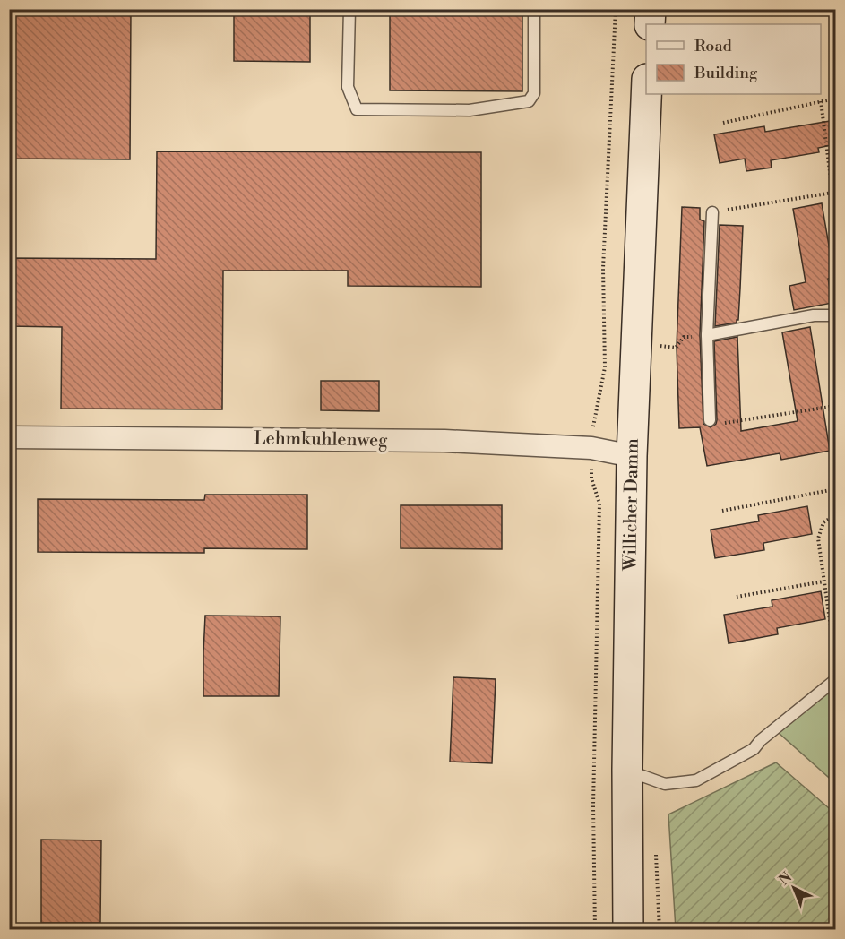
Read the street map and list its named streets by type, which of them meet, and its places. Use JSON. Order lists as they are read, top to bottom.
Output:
{
  "streets": {
    "main road": ["Willicher Damm"],
    "street": ["Lehmkuhlenweg"]
  },
  "crossings": [
    ["Lehmkuhlenweg", "Willicher Damm"]
  ],
  "legend": ["Road", "Building"],
  "north": "top left"
}
